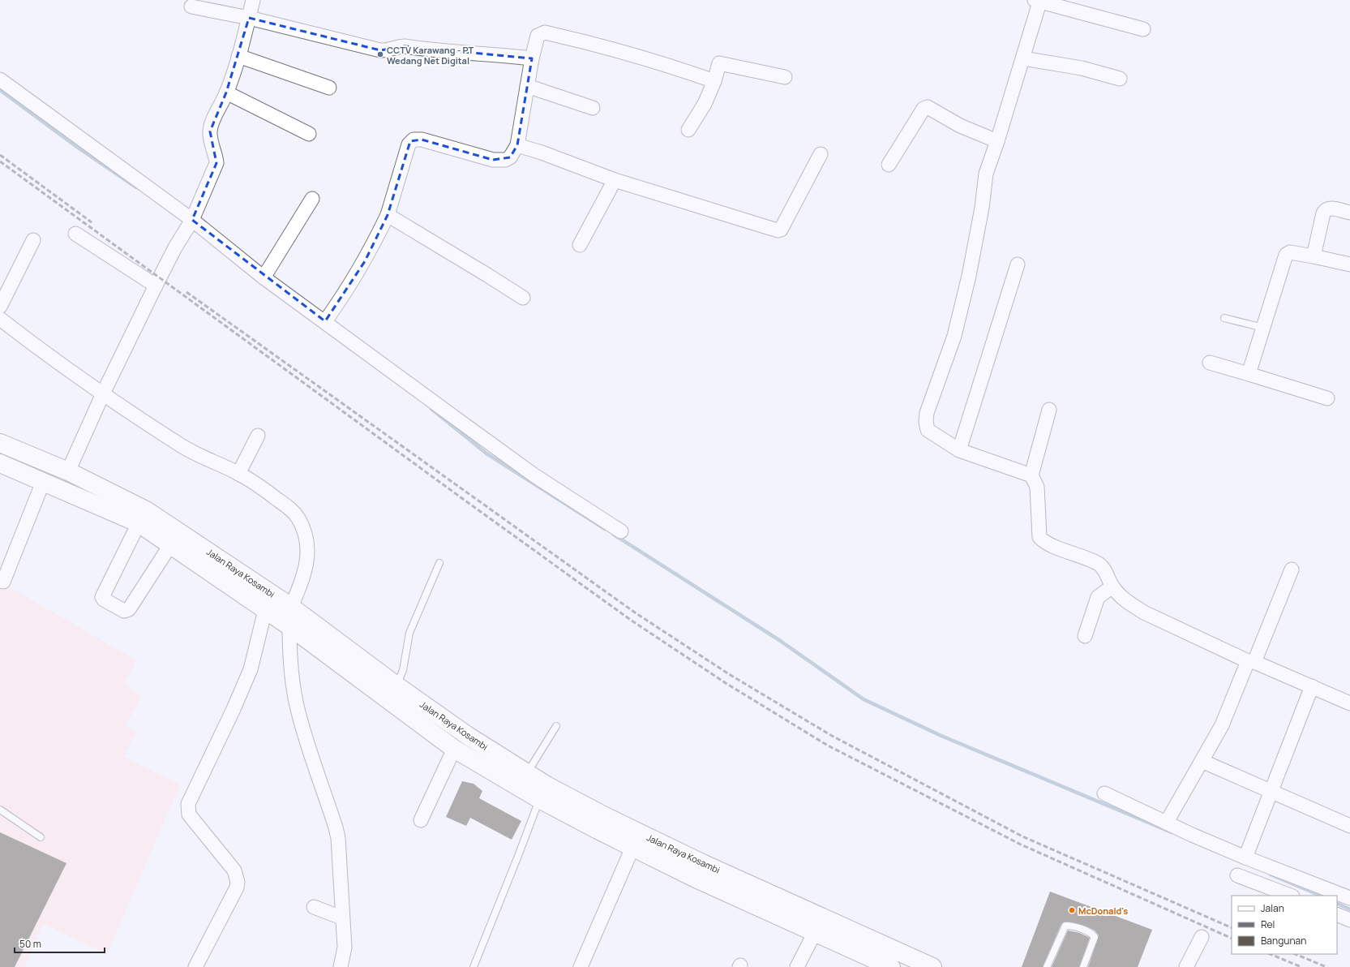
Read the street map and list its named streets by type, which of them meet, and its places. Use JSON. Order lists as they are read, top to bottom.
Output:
{
  "streets": {
    "highway": ["Jalan Raya Kosambi"]
  },
  "places": ["CCTV Karawang - PT Wedang Net Digital", "McDonald's"],
  "legend": ["Jalan", "Rel", "Bangunan"],
  "scale_bar": "50 m"
}
